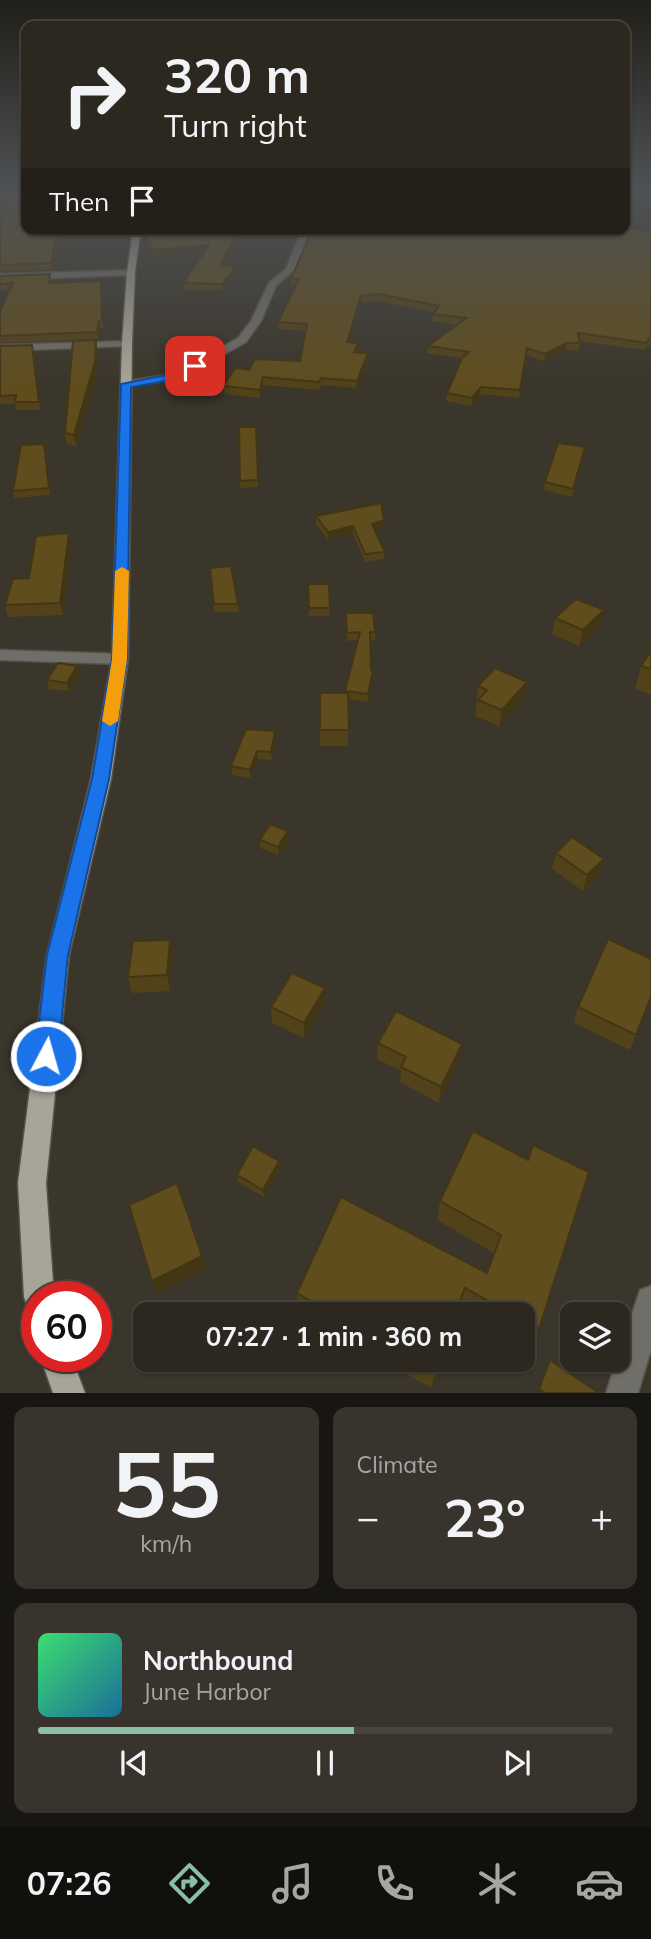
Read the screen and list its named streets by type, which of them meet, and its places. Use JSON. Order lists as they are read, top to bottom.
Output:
{
  "page": {
    "turn": ["320 m", "Turn right"],
    "then": "Then",
    "limit": "60",
    "trip": "07:27 · 1 min · 360 m",
    "tile": [
      ["55", "km/h"],
      "Climate"
    ],
    "heat": ["−", "23°", "+"],
    "song": ["Northbound", "June Harbor"],
    "tabs": "07:26"
  }
}
